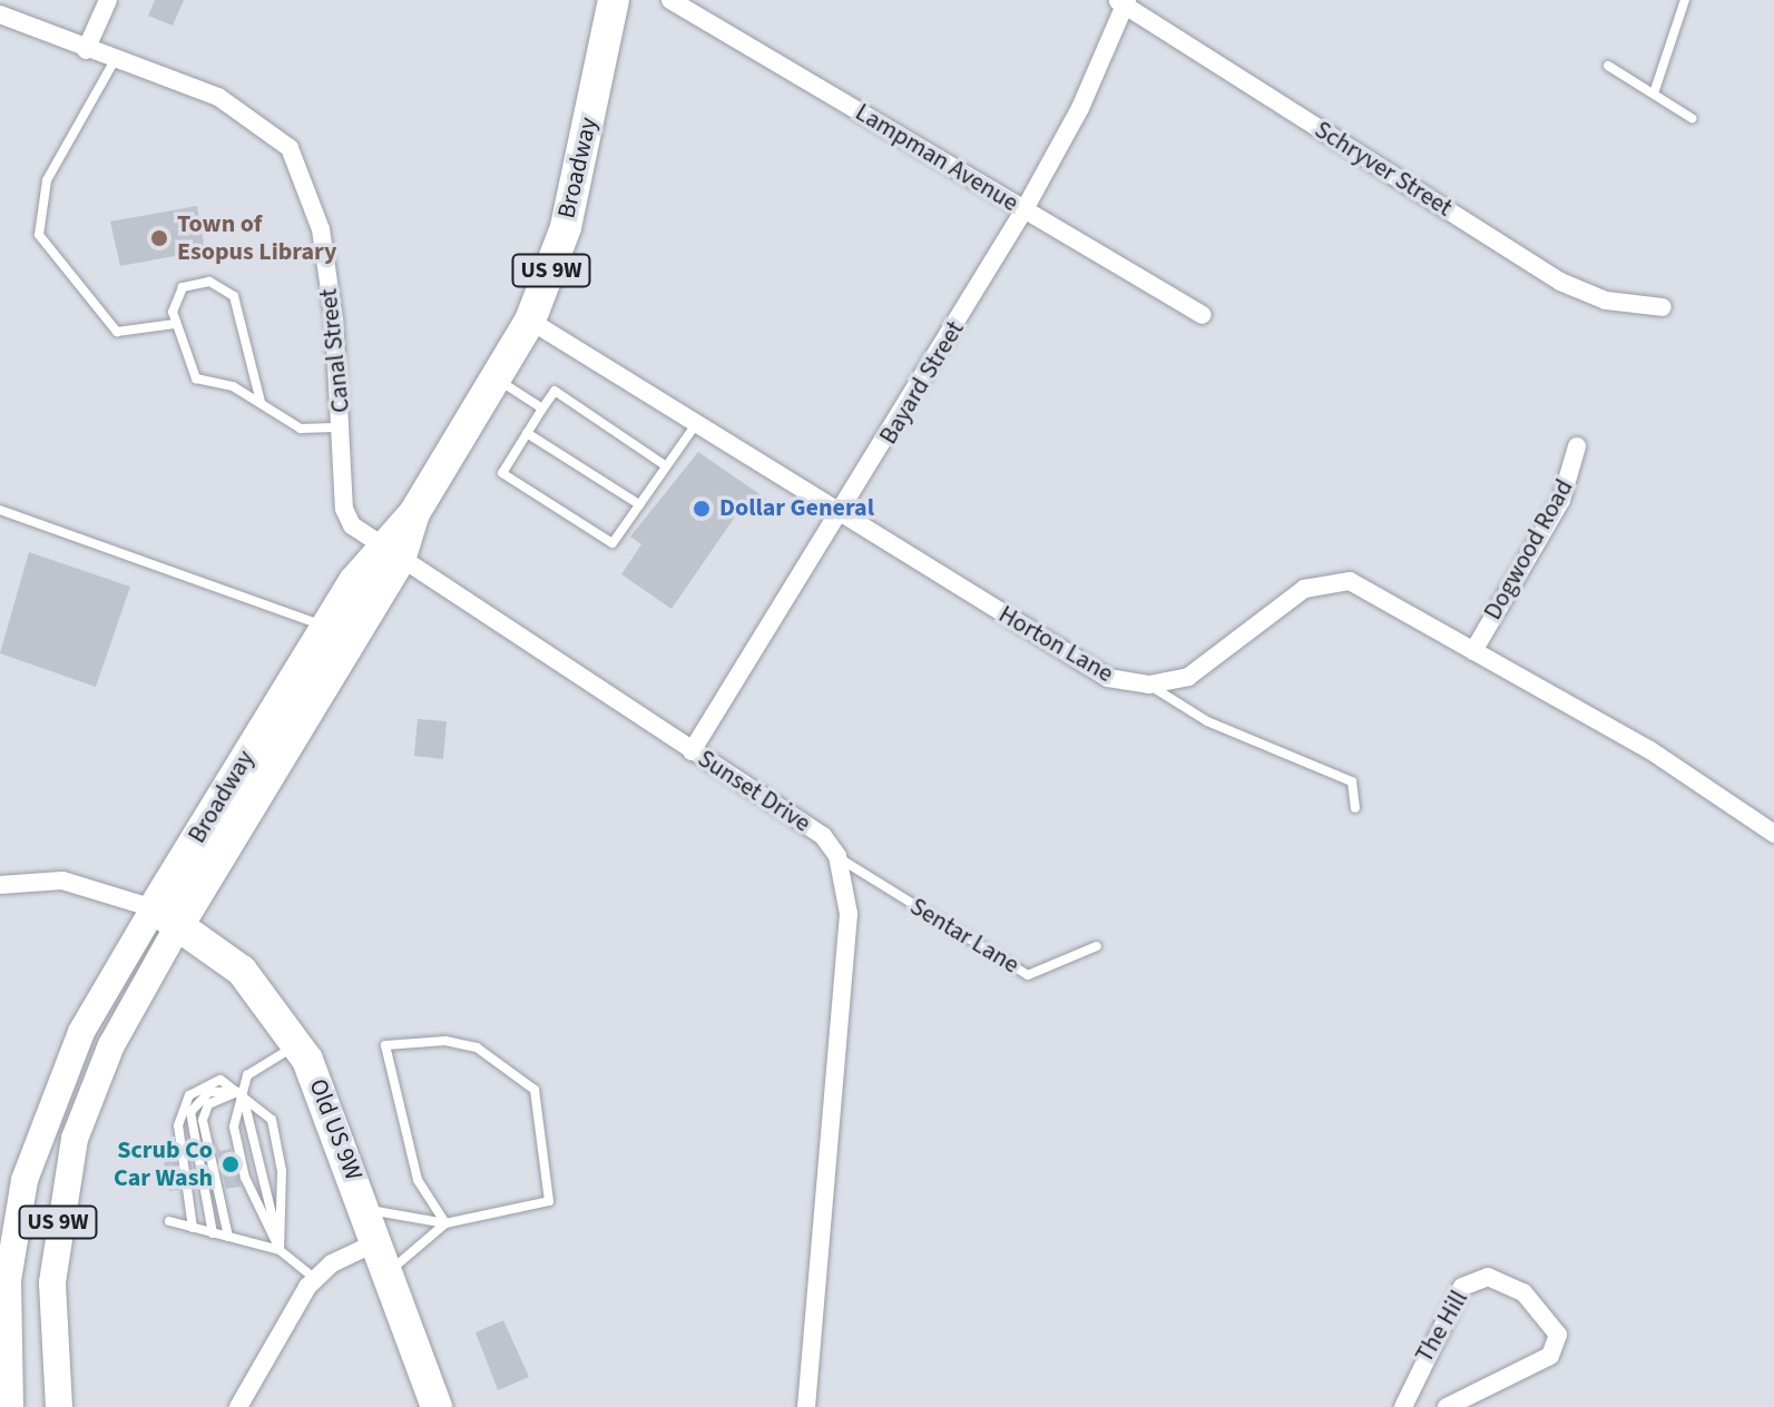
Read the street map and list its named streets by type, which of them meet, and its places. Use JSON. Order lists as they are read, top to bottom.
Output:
{
  "streets": {
    "highway": ["Broadway", "US 9W", "Old US 9W"],
    "street": [
      "Lampman Avenue",
      "Schryver Street",
      "Canal Street",
      "Bayard Street",
      "Dogwood Road",
      "Horton Lane",
      "Sunset Drive",
      "The Hill"
    ],
    "lane": ["Sentar Lane"]
  },
  "crossings": [
    ["Lampman Avenue", "Bayard Street"],
    ["Broadway", "US 9W"],
    ["Broadway", "Canal Street"],
    ["Broadway", "Horton Lane"],
    ["Broadway", "Sunset Drive"],
    ["Broadway", "Old US 9W"],
    ["Schryver Street", "Bayard Street"],
    ["US 9W", "Old US 9W"],
    ["Canal Street", "Sunset Drive"],
    ["Bayard Street", "Horton Lane"],
    ["Bayard Street", "Sunset Drive"],
    ["Sunset Drive", "Sentar Lane"]
  ],
  "places": ["Town of Esopus Library", "Dollar General", "Scrub Co Car Wash"]
}
